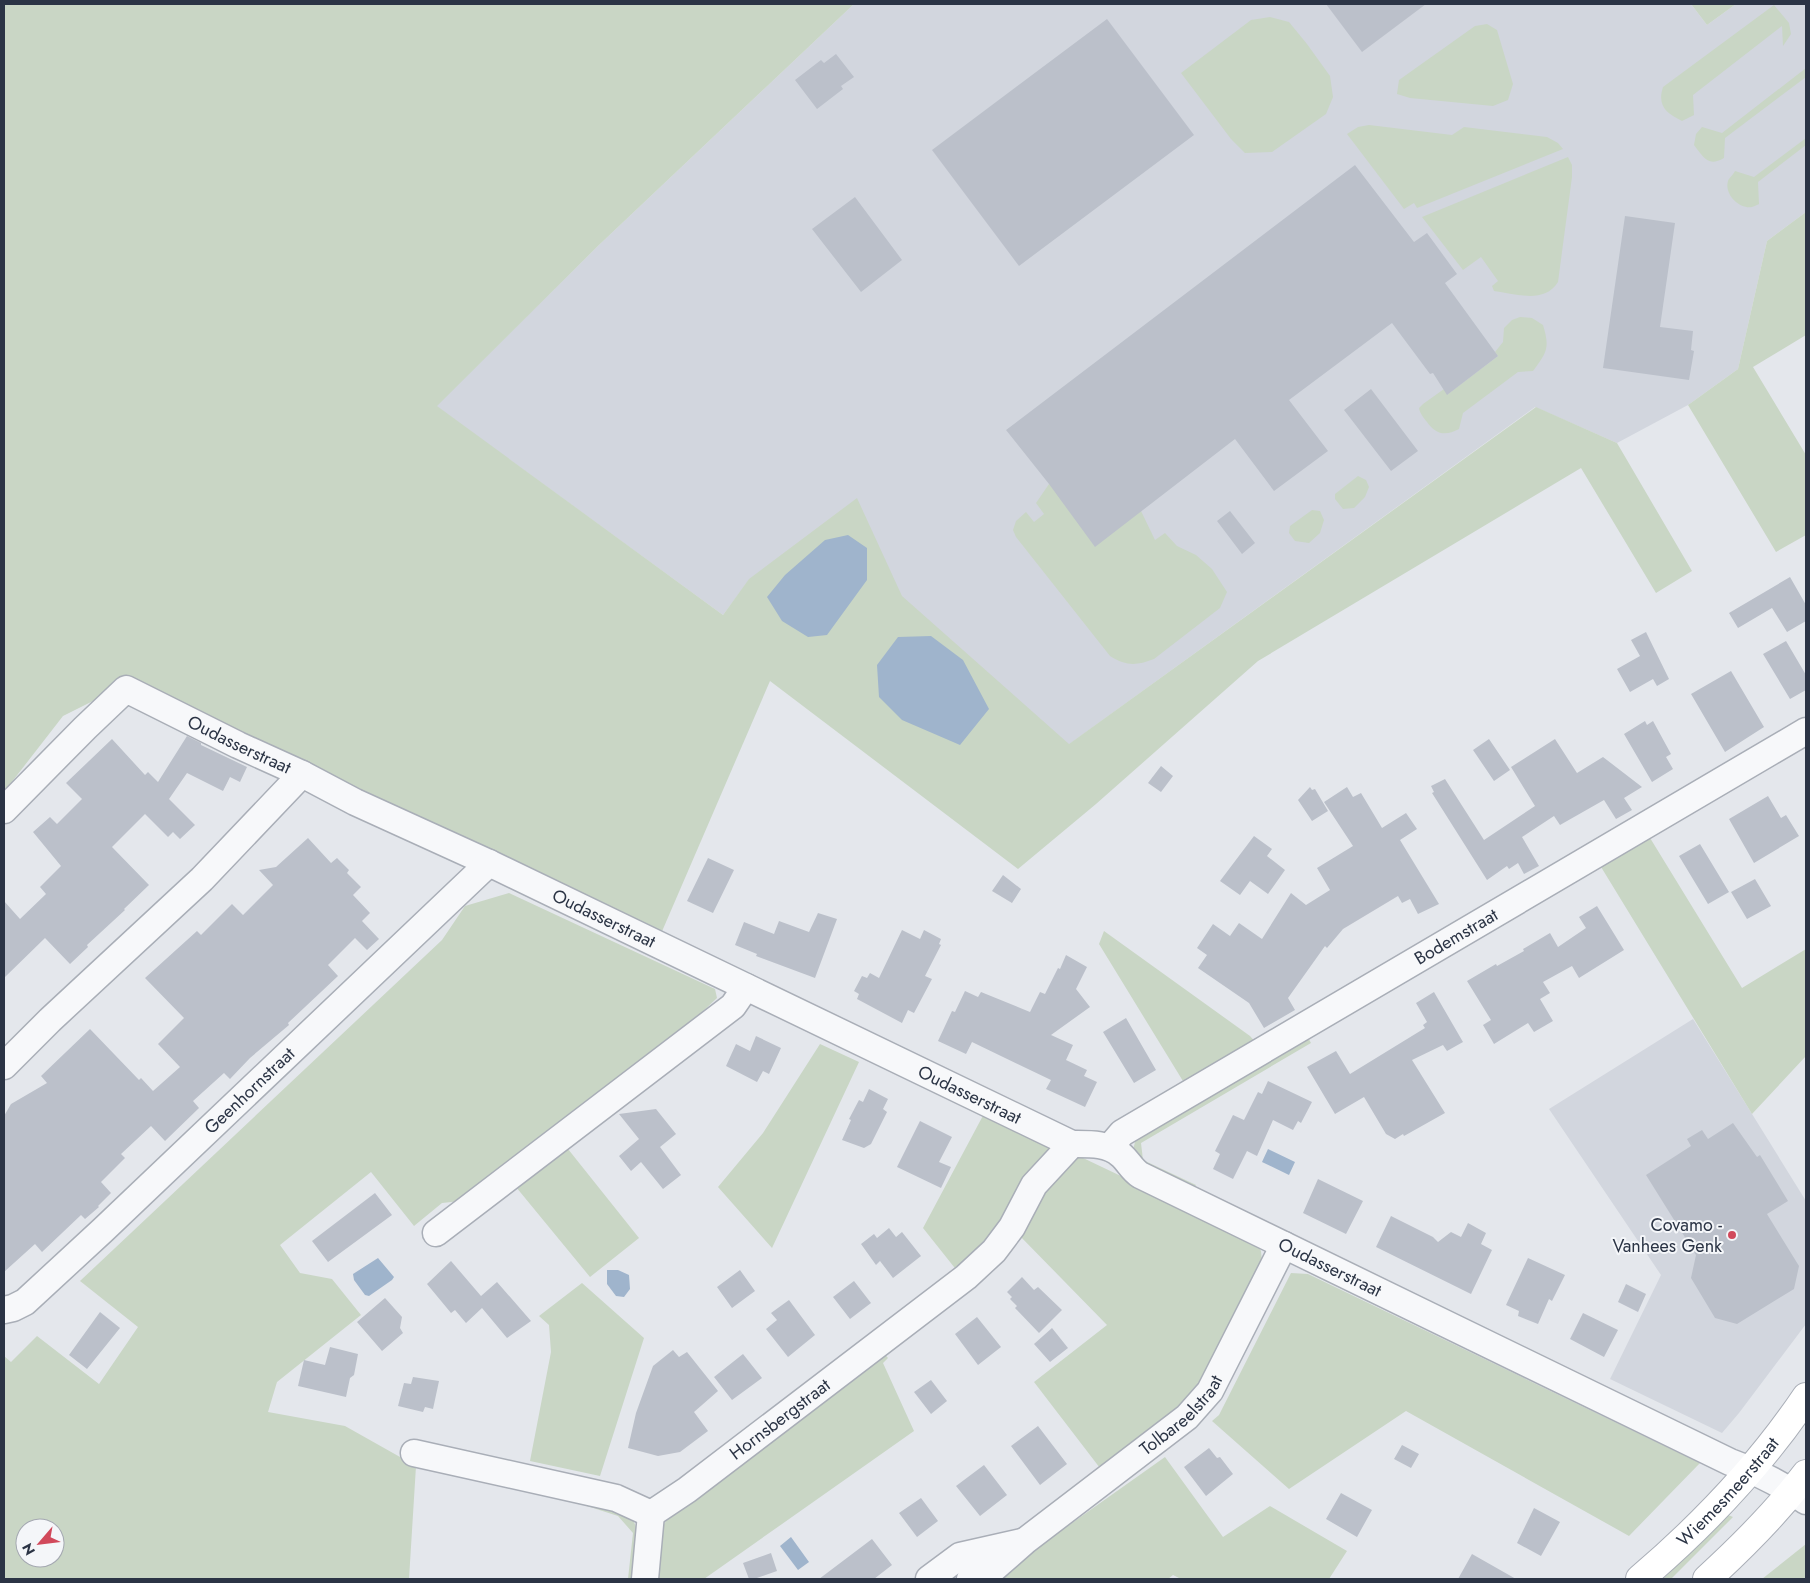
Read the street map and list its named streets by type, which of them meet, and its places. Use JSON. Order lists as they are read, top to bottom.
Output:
{
  "streets": {
    "main road": ["Wiemesmeerstraat"],
    "street": [
      "Oudasserstraat",
      "Bodemstraat",
      "Geenhornstraat",
      "Tolbareelstraat",
      "Hornsbergstraat"
    ]
  },
  "crossings": [
    ["Oudasserstraat", "Bodemstraat"],
    ["Oudasserstraat", "Geenhornstraat"],
    ["Oudasserstraat", "Tolbareelstraat"],
    ["Oudasserstraat", "Hornsbergstraat"],
    ["Oudasserstraat", "Wiemesmeerstraat"]
  ],
  "places": ["Covamo - Vanhees Genk"],
  "north": "bottom left"
}
